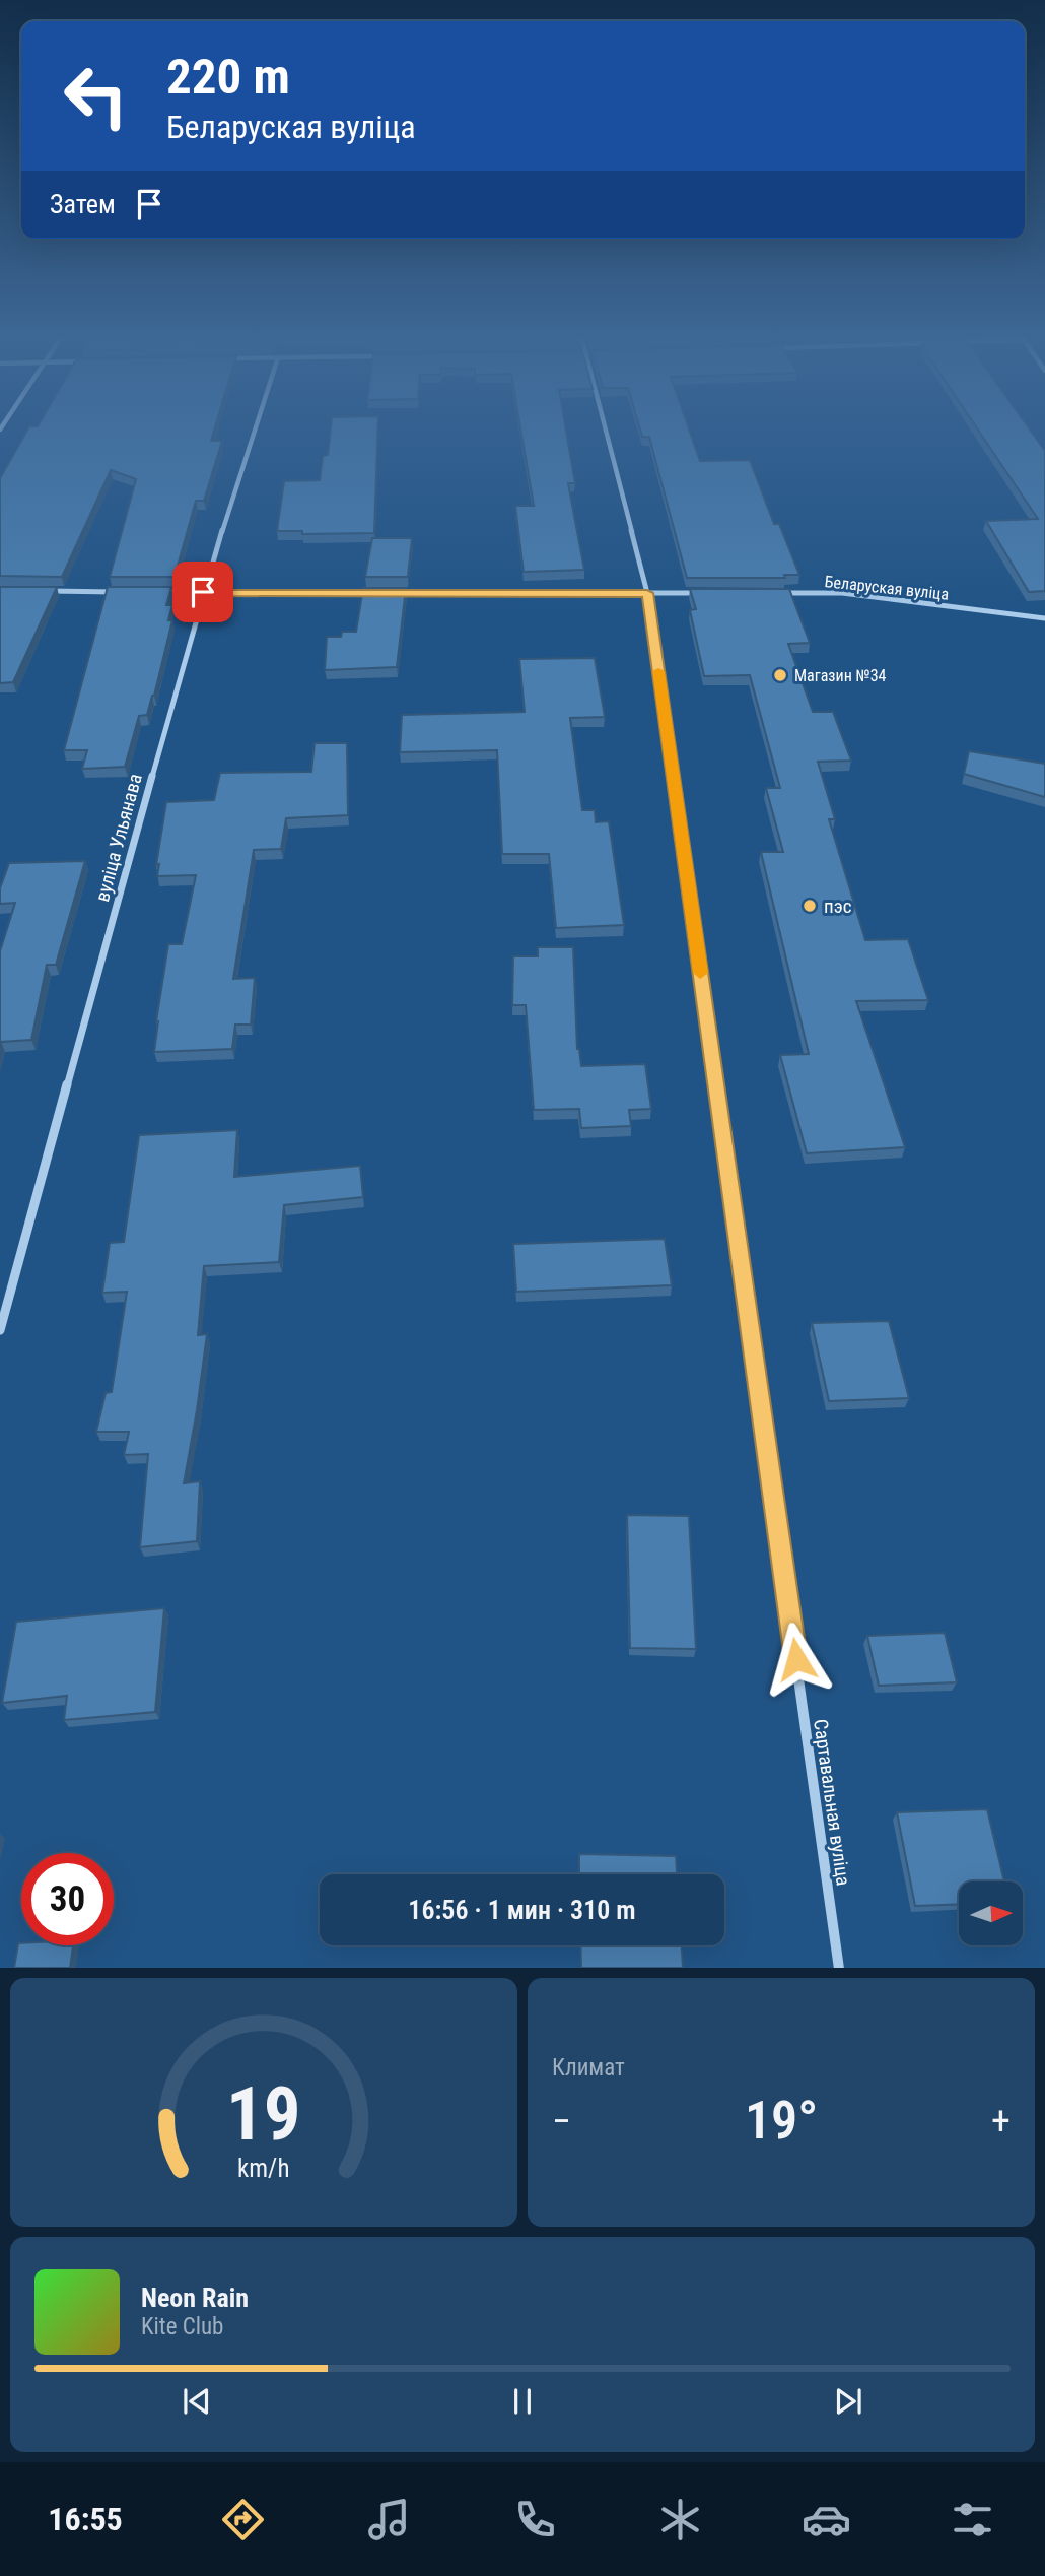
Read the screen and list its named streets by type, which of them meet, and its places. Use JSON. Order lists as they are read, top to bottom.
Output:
{
  "streets": {
    "street": ["Беларуская вуліца", "вуліца Ульянава", "Сартавальная вуліца"]
  },
  "places": ["Магазин №34", "пэс"],
  "north": "right",
  "page": {
    "turn": ["220 m", "Беларуская вуліца"],
    "then": "Затем",
    "limit": "30",
    "trip": "16:56 · 1 мин · 310 m",
    "tile": "Климат",
    "heat": ["−", "19°", "+"],
    "song": ["Neon Rain", "Kite Club"],
    "tabs": "16:55",
    "gauge": ["19", "km/h"]
  }
}
